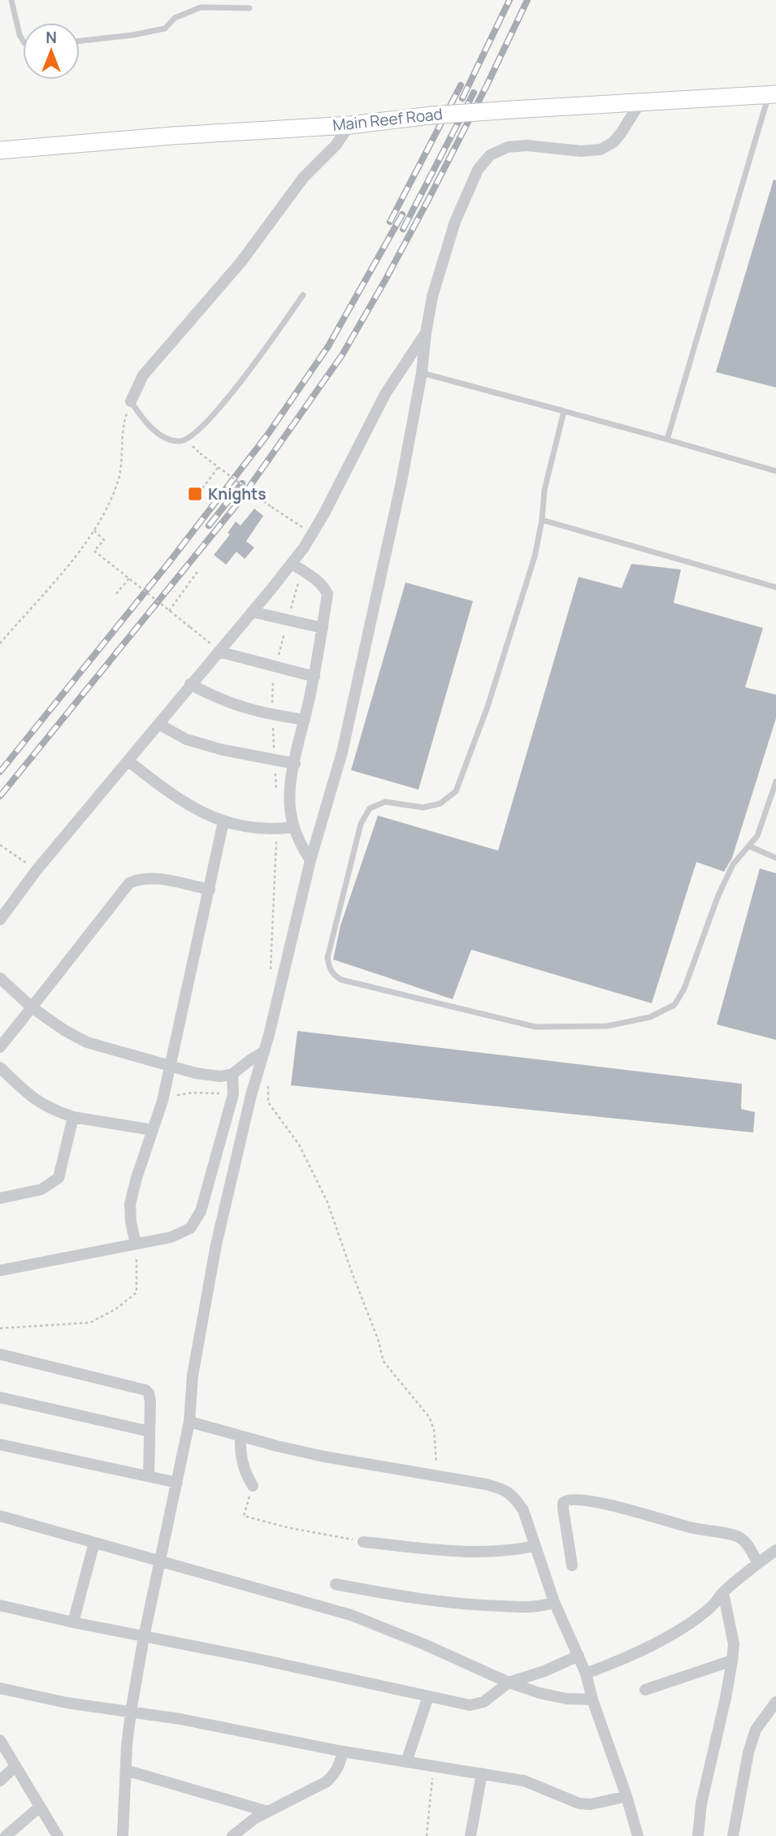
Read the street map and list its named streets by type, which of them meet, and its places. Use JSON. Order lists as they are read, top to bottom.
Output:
{
  "streets": {
    "main road": ["Main Reef Road"]
  },
  "places": {
    "transit": ["Knights"]
  },
  "north": "top"
}
